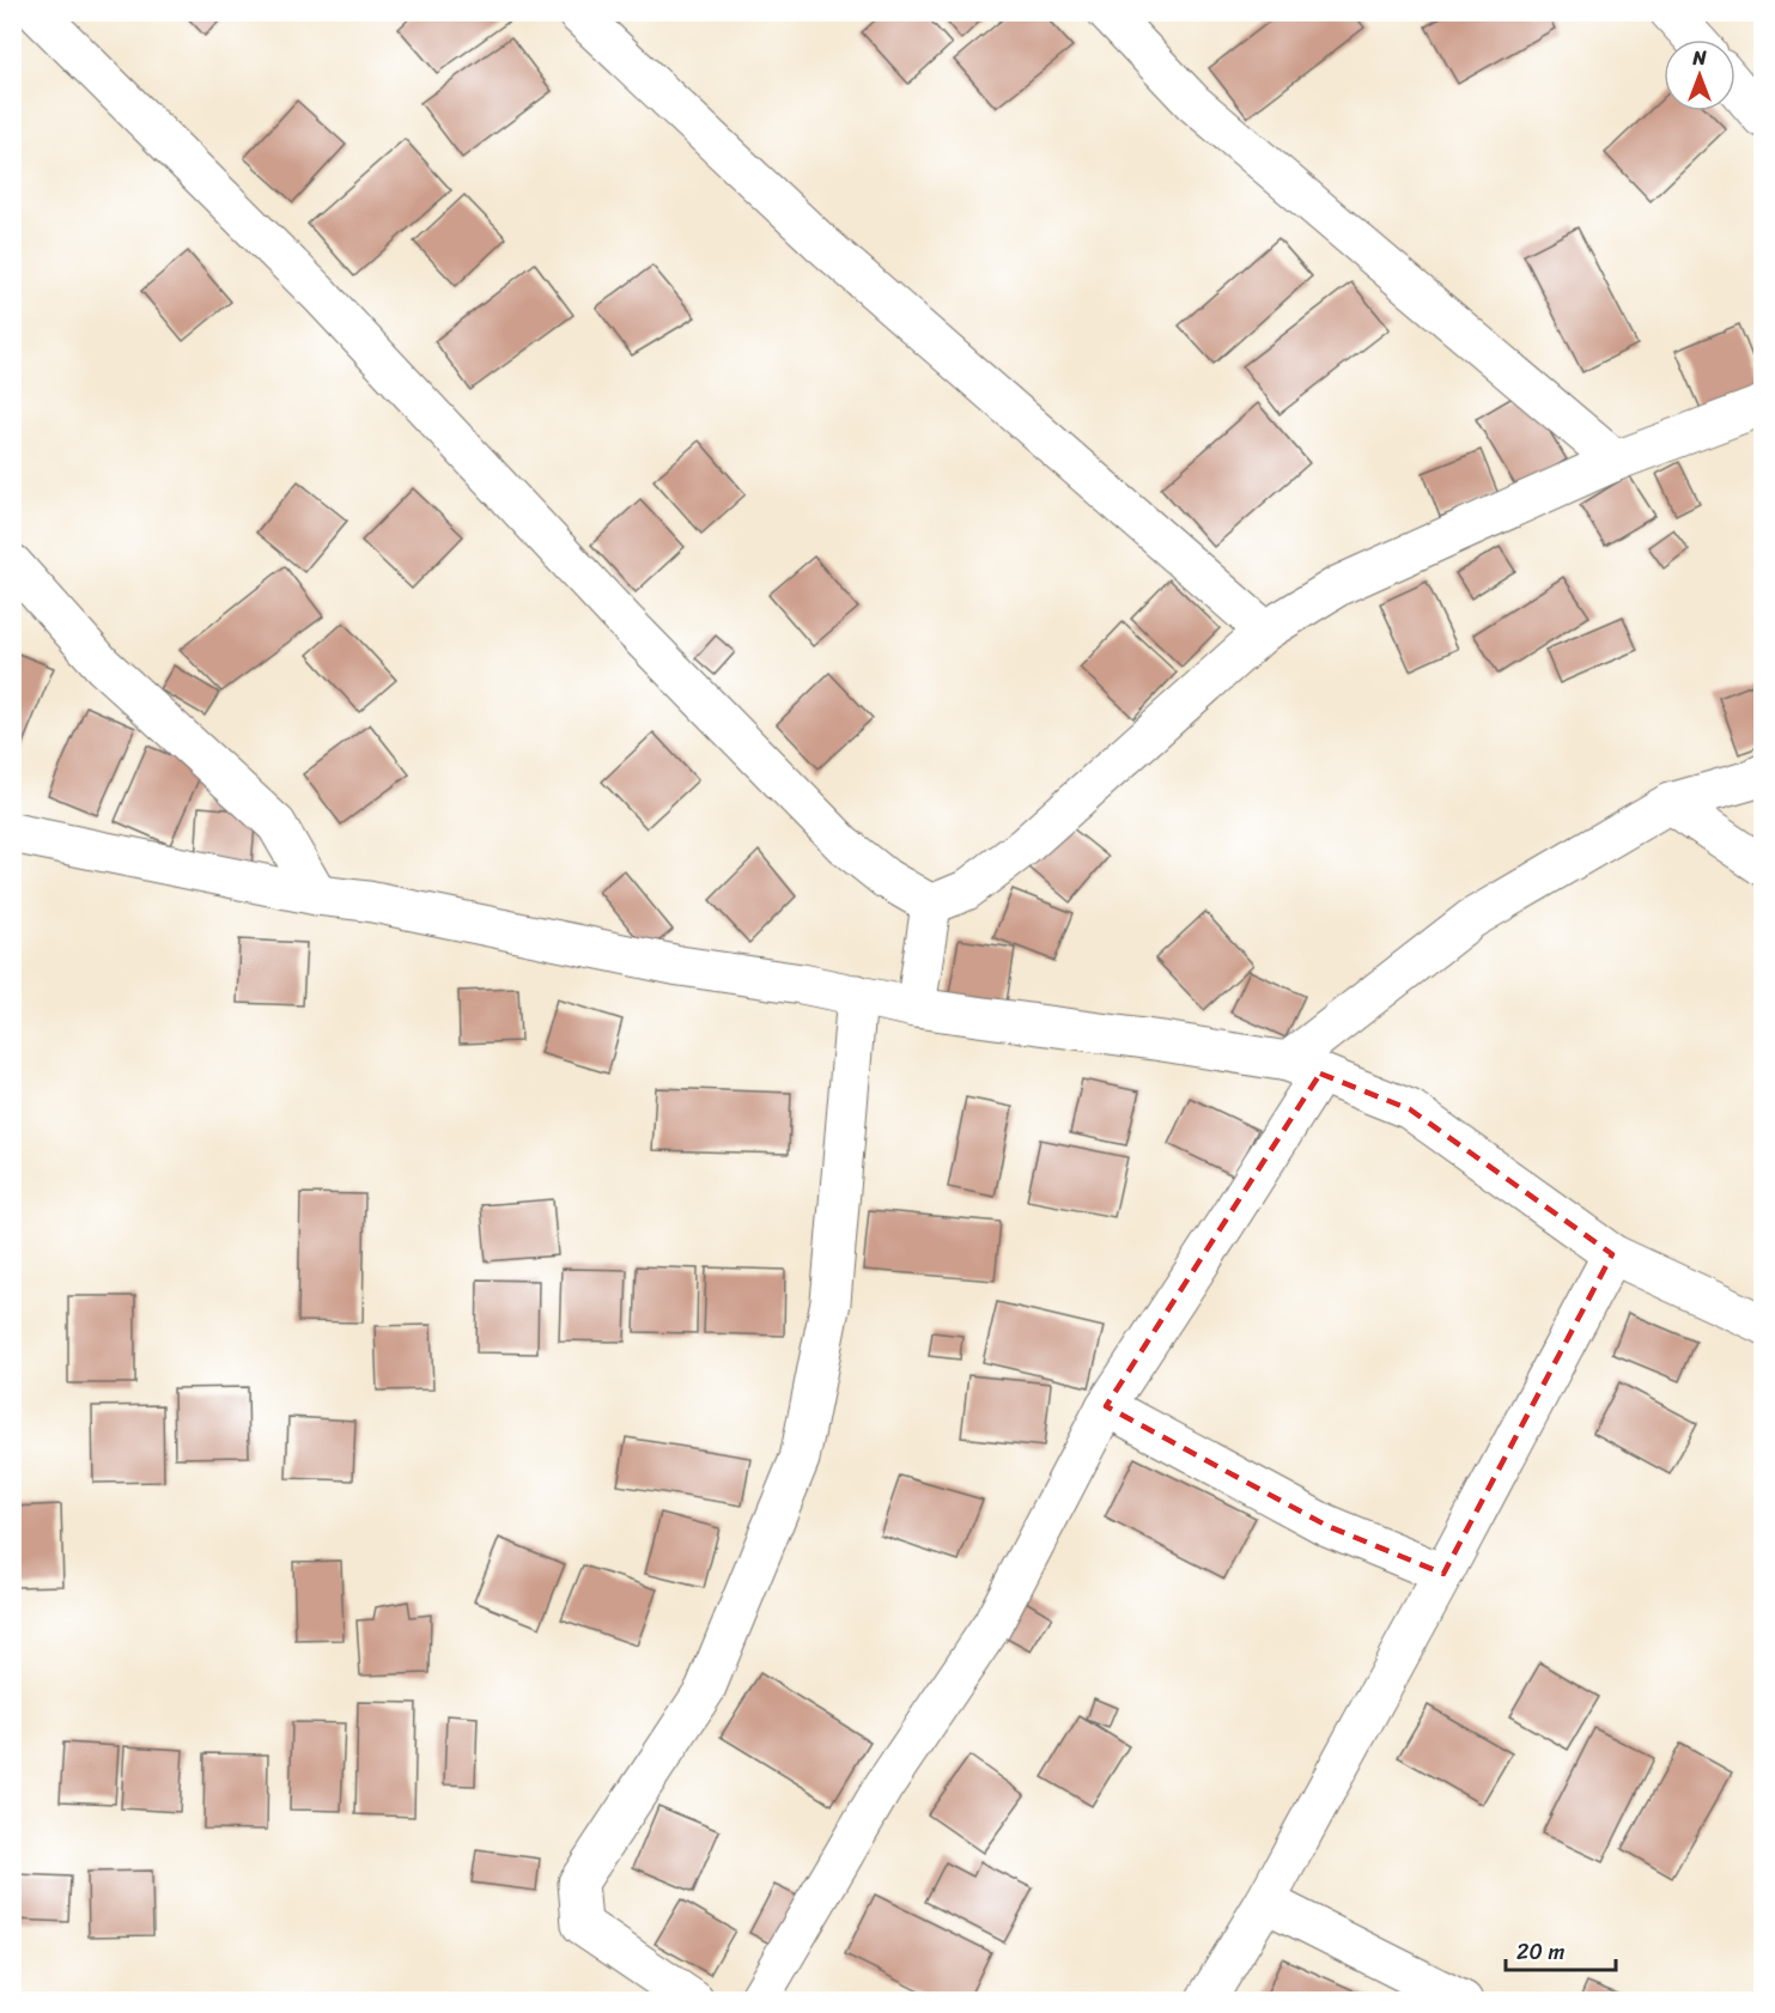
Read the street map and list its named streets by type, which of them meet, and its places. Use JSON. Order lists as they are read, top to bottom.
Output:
{
  "scale_bar": "20 m",
  "north": "top"
}
